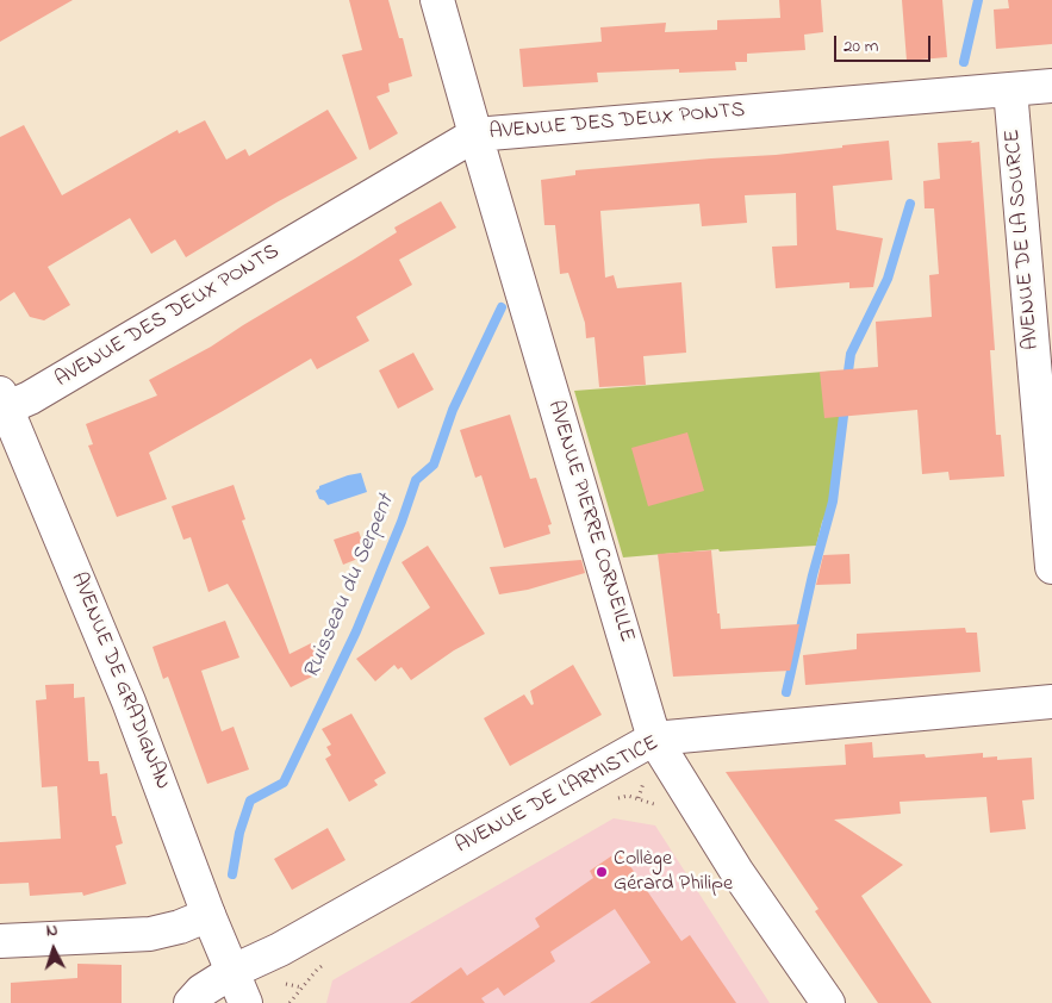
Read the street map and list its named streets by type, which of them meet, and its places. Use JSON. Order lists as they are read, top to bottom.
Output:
{
  "streets": {
    "street": [
      "AVENUE DES DEUX PONTS",
      "AVENUE DE LA SOURCE",
      "AVENUE PIERRE CORNEILLE",
      "AVENUE DE GRADIGNAN",
      "AVENUE DE L'ARMISTICE"
    ]
  },
  "crossings": [
    ["AVENUE DES DEUX PONTS", "AVENUE DE LA SOURCE"],
    ["AVENUE DES DEUX PONTS", "AVENUE PIERRE CORNEILLE"],
    ["AVENUE DES DEUX PONTS", "AVENUE DE GRADIGNAN"],
    ["AVENUE PIERRE CORNEILLE", "AVENUE DE L'ARMISTICE"],
    ["AVENUE DE GRADIGNAN", "AVENUE DE L'ARMISTICE"]
  ],
  "water": ["Ruisseau du Serpent"],
  "places": ["Collège Gérard Philipe"],
  "scale_bar": "20 m",
  "north": "top"
}
